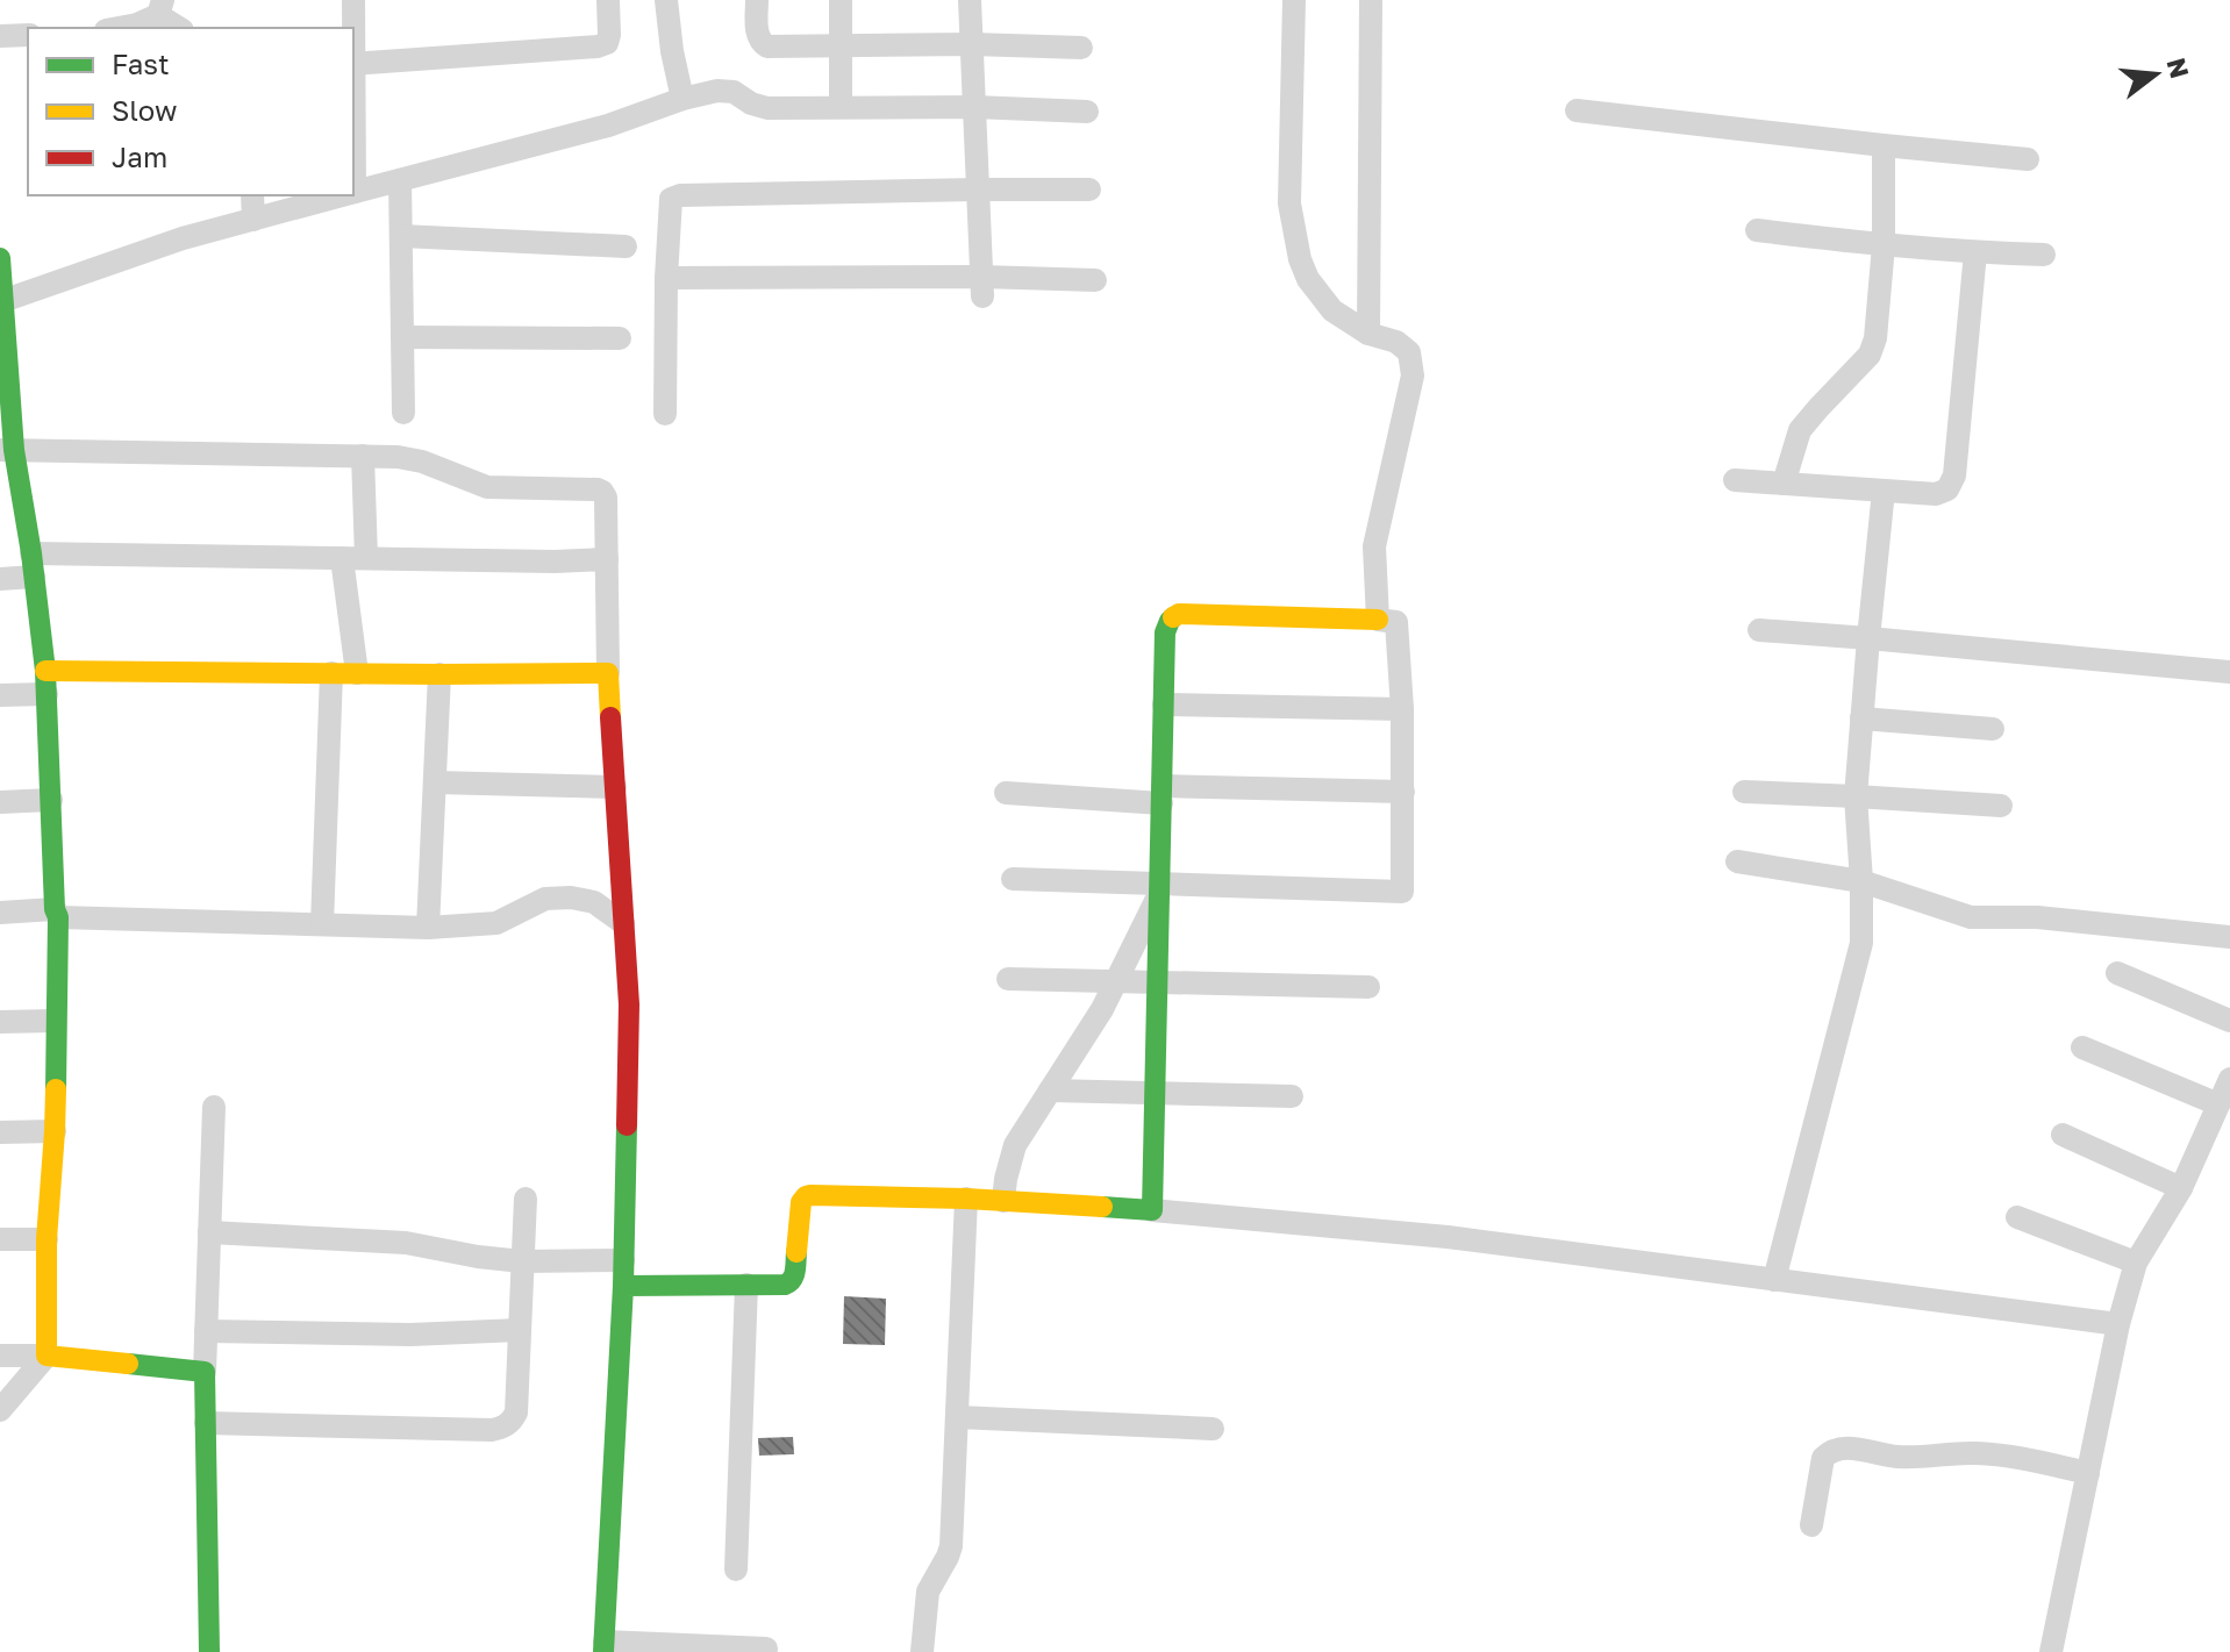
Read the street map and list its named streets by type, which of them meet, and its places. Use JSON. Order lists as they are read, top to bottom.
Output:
{
  "legend": ["Fast", "Slow", "Jam"],
  "north": "right"
}
